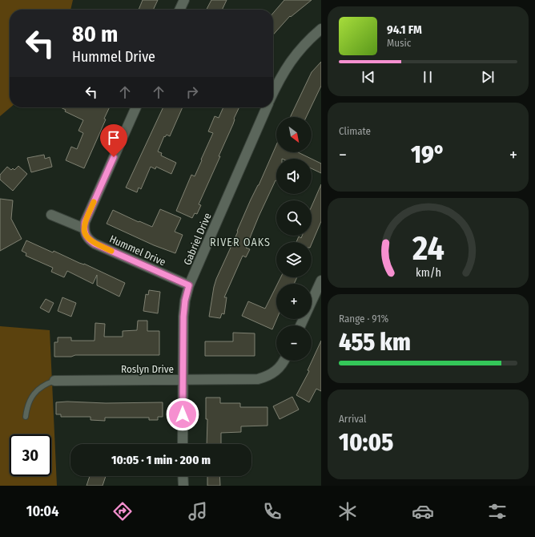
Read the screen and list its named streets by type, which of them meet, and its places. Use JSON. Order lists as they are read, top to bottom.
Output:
{
  "streets": {
    "street": ["Gabriel Drive", "Hummel Drive", "Roslyn Drive"]
  },
  "crossings": [
    ["Gabriel Drive", "Hummel Drive"],
    ["Gabriel Drive", "Roslyn Drive"]
  ],
  "districts": ["RIVER OAKS"],
  "north": "bottom right",
  "page": {
    "turn": ["80 m", "Hummel Drive"],
    "song": ["94.1 FM", "Music"],
    "tile": [
      "Climate",
      ["Range · 91%", "455 km"],
      ["Arrival", "10:05"]
    ],
    "map_buttons": ["+", "−"],
    "heat": ["−", "19°", "+"],
    "limit": "30",
    "trip": "10:05 · 1 min · 200 m",
    "tabs": "10:04",
    "gauge": ["24", "km/h"]
  }
}
